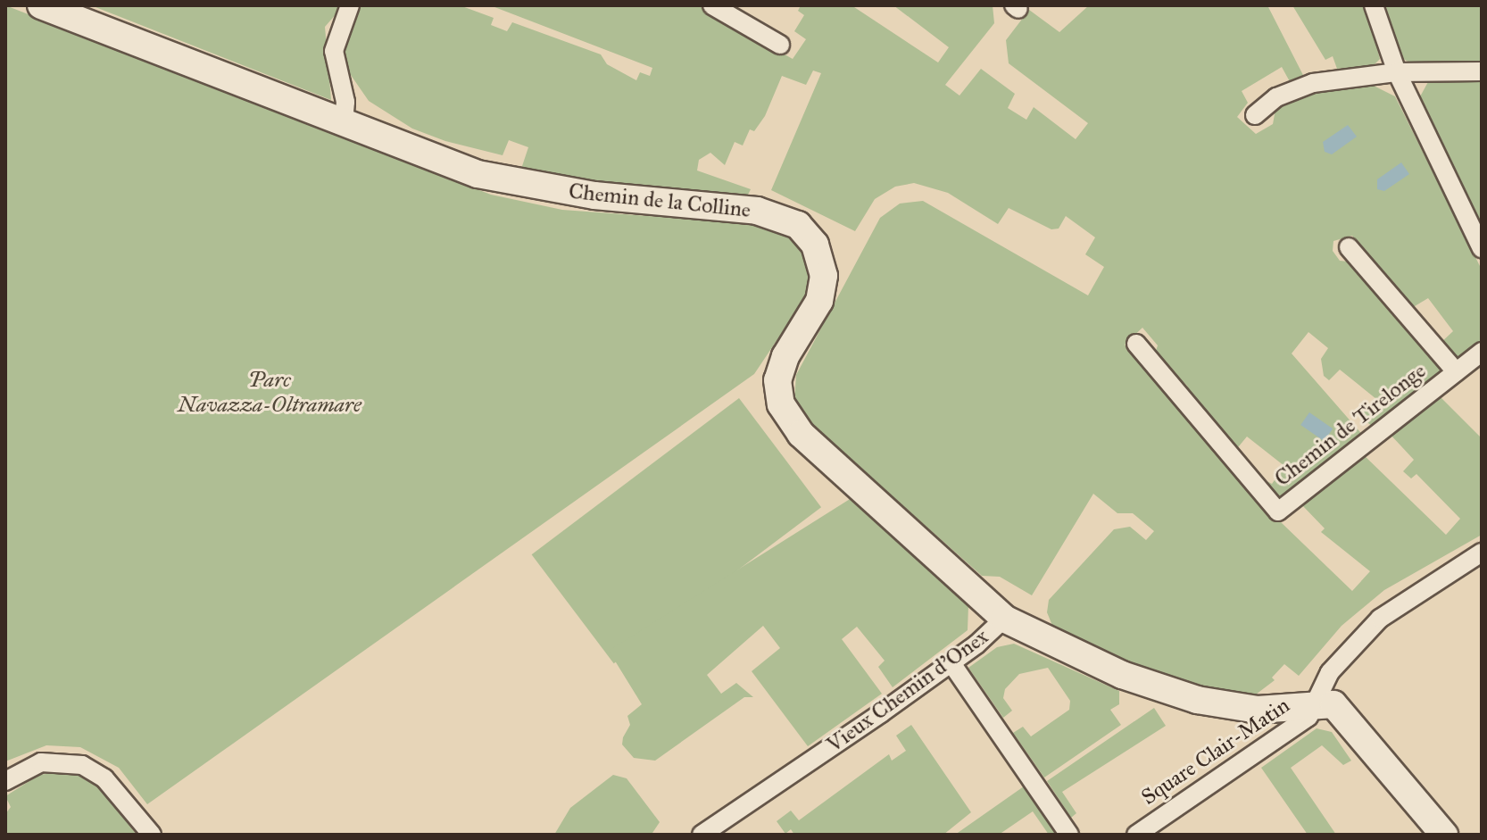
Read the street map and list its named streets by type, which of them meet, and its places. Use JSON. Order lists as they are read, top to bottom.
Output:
{
  "streets": {
    "street": [
      "Chemin de la Colline",
      "Chemin de Tirelonge",
      "Vieux Chemin d'Onex",
      "Square Clair-Matin"
    ]
  },
  "crossings": [
    ["Chemin de la Colline", "Vieux Chemin d'Onex"],
    ["Vieux Chemin d'Onex", "Square Clair-Matin"]
  ],
  "parks": ["Parc Navazza-Oltramare"]
}
